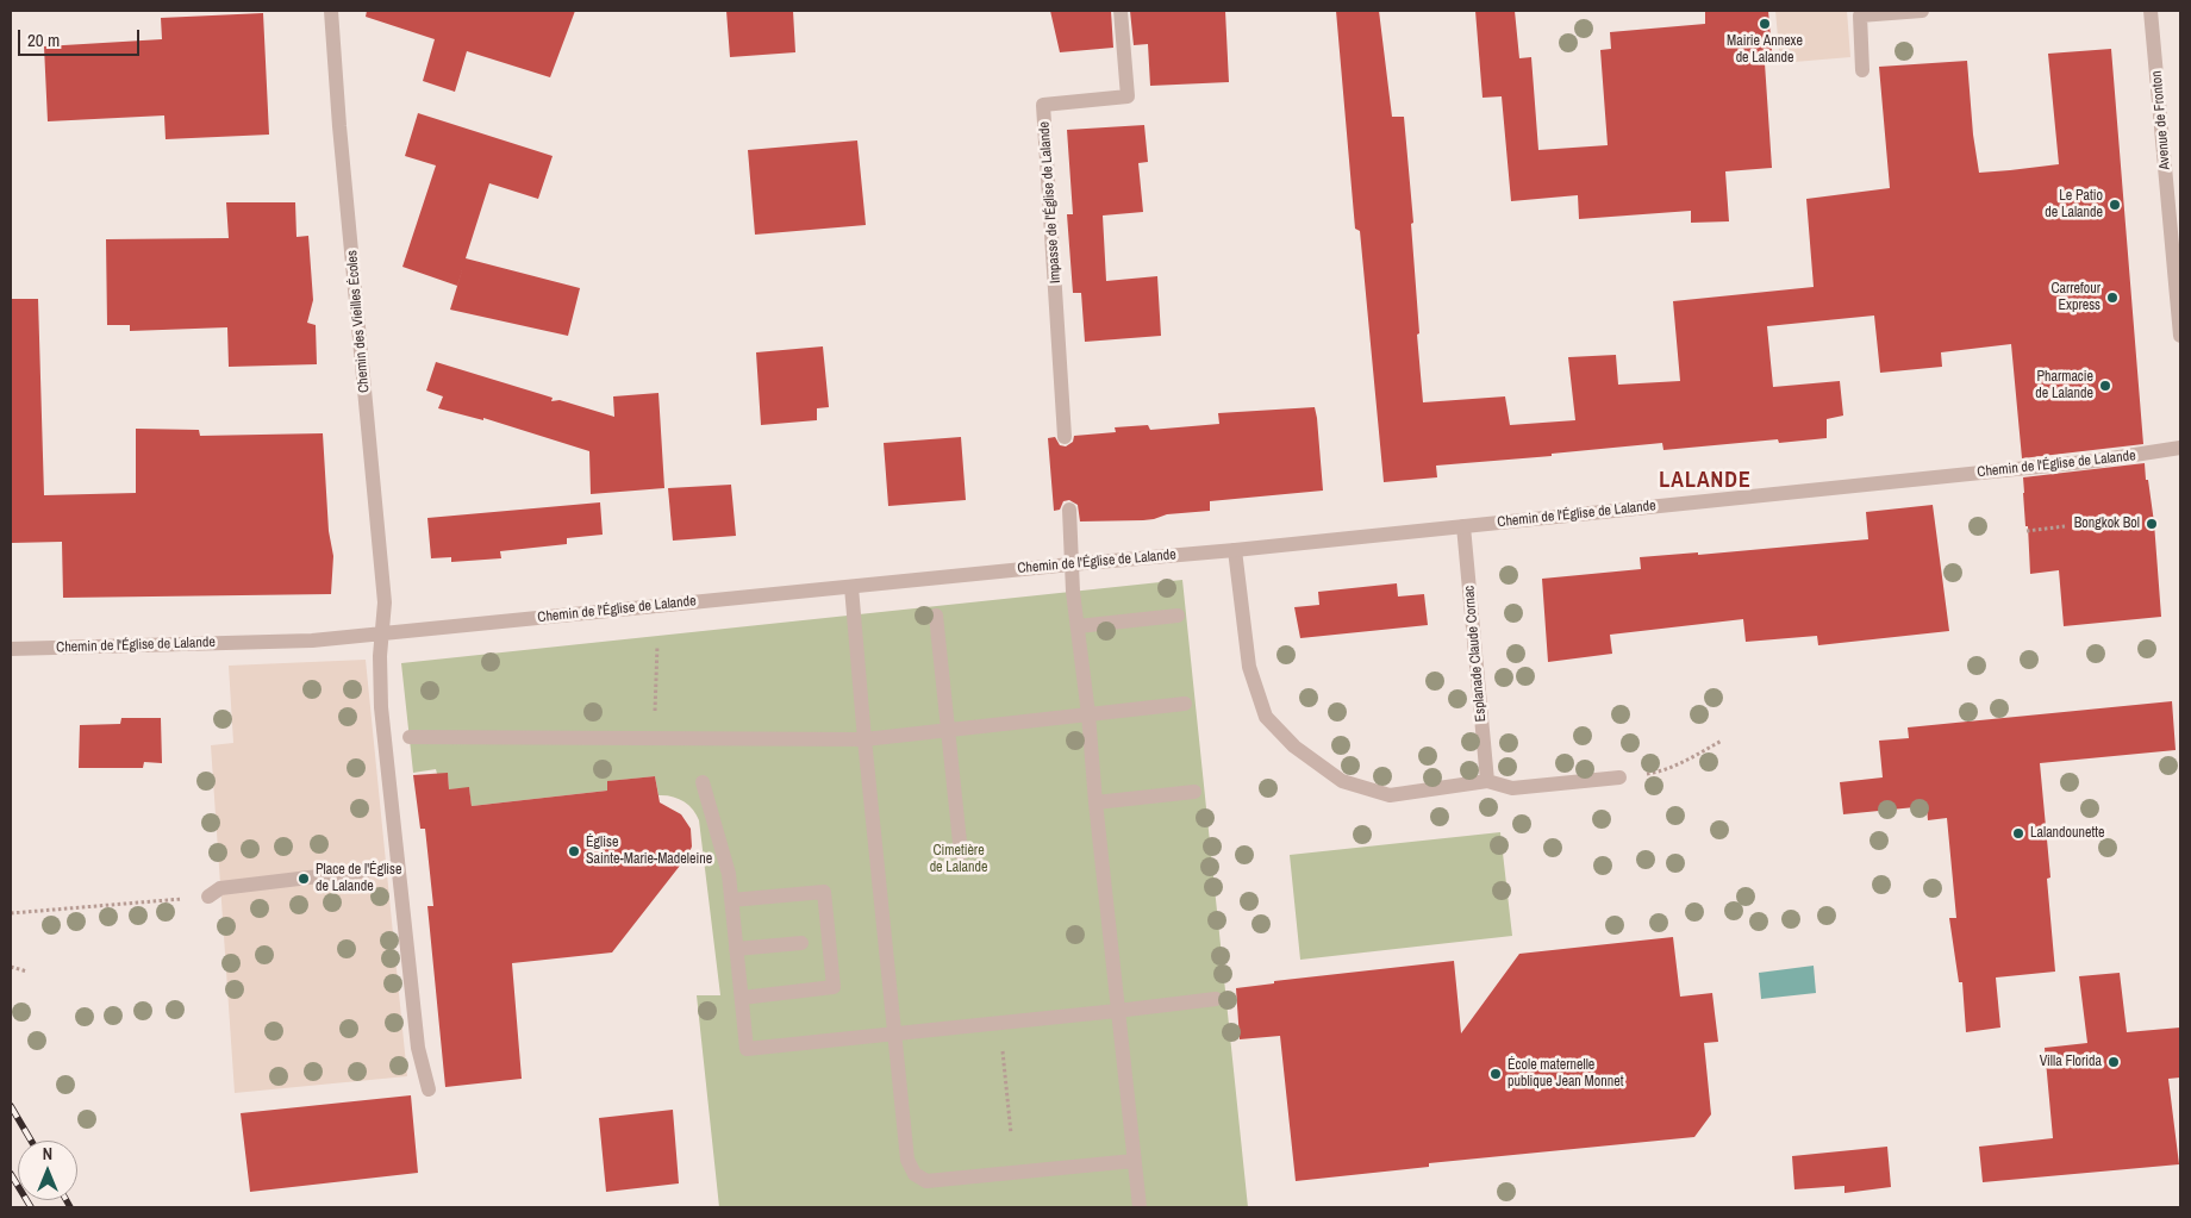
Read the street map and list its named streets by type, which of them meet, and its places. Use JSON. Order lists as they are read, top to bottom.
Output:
{
  "streets": {
    "street": [
      "Avenue de Fronton",
      "Impasse de l'Église de Lalande",
      "Chemin des Vieilles Écoles",
      "Chemin de l'Église de Lalande",
      "Esplanade Claude Cornac"
    ]
  },
  "crossings": [
    ["Chemin des Vieilles Écoles", "Chemin de l'Église de Lalande"],
    ["Chemin de l'Église de Lalande", "Esplanade Claude Cornac"]
  ],
  "districts": ["LALANDE"],
  "parks": ["Cimetière de Lalande"],
  "places": [
    "Mairie Annexe de Lalande",
    "Le Patio de Lalande",
    "Carrefour Express",
    "Pharmacie de Lalande",
    "Bongkok Bol",
    "Lalandounette",
    "Église Sainte-Marie-Madeleine",
    "Place de l'Église de Lalande",
    "Villa Florida",
    "École maternelle publique Jean Monnet"
  ],
  "scale_bar": "20 m",
  "north": "top"
}
